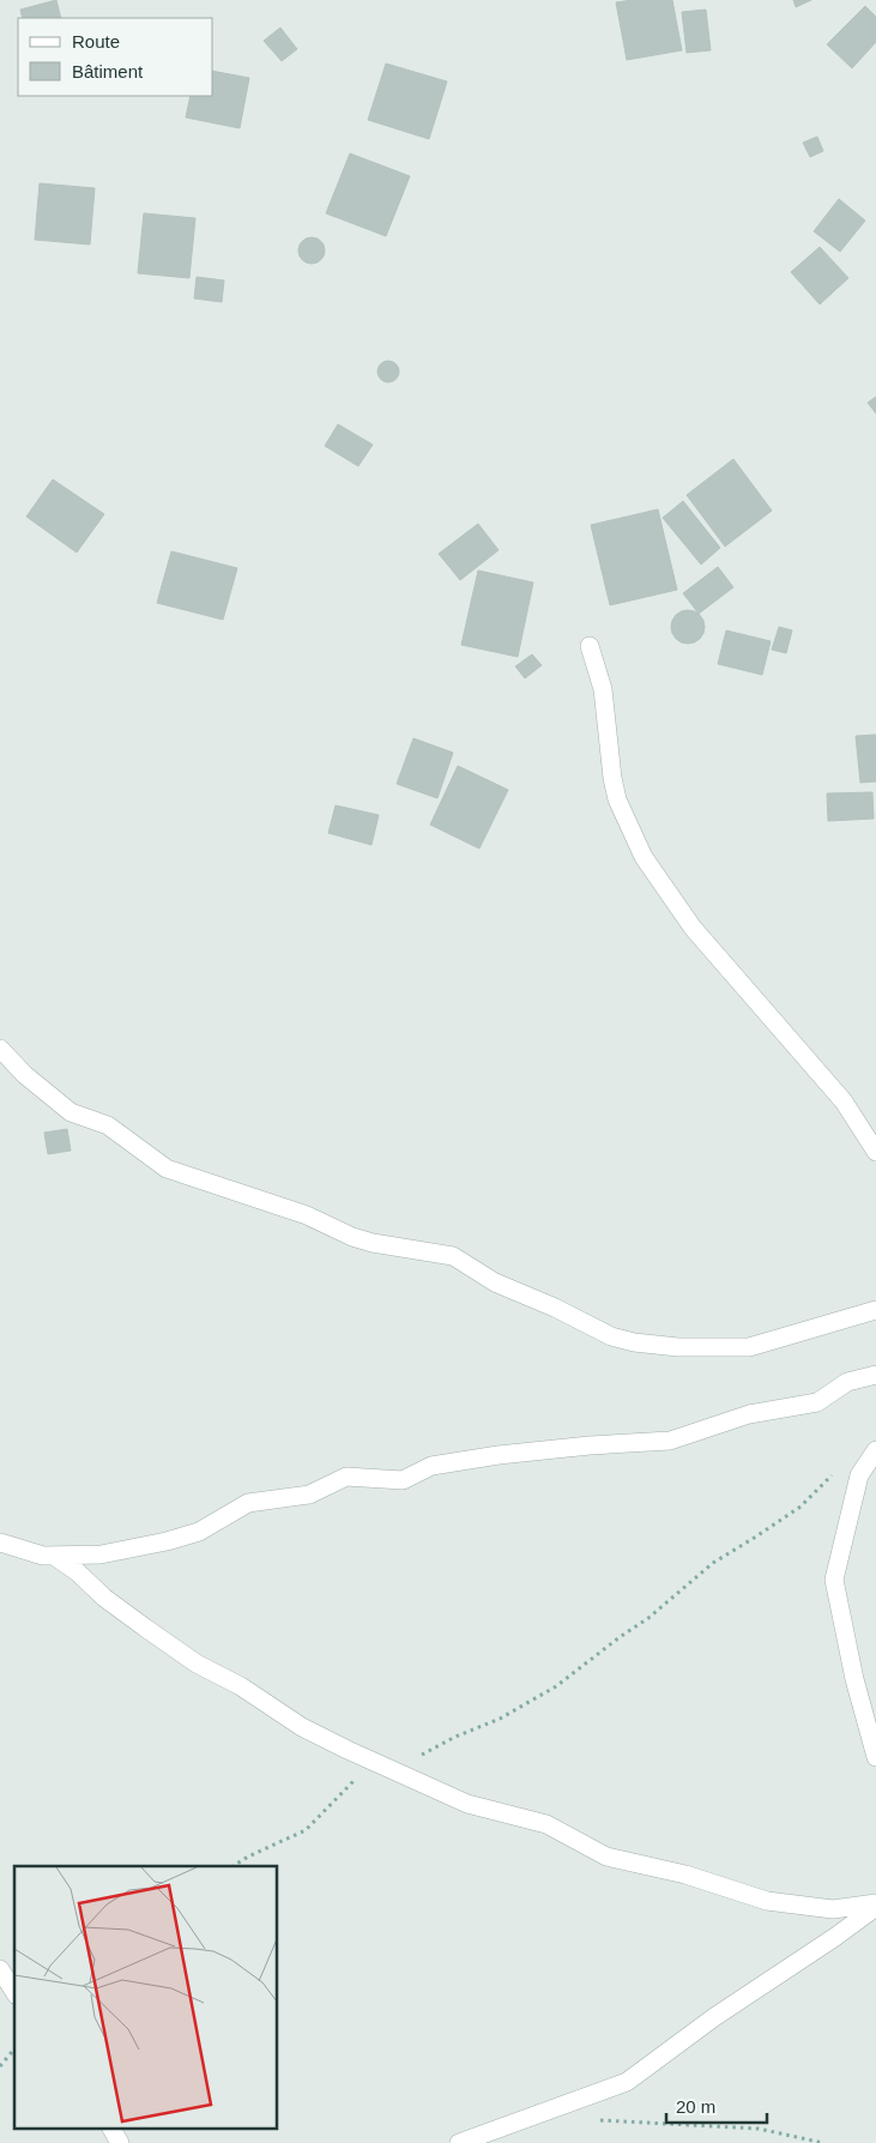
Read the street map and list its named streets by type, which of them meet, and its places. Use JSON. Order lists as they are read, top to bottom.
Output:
{
  "legend": ["Route", "Bâtiment"],
  "scale_bar": "20 m"
}
